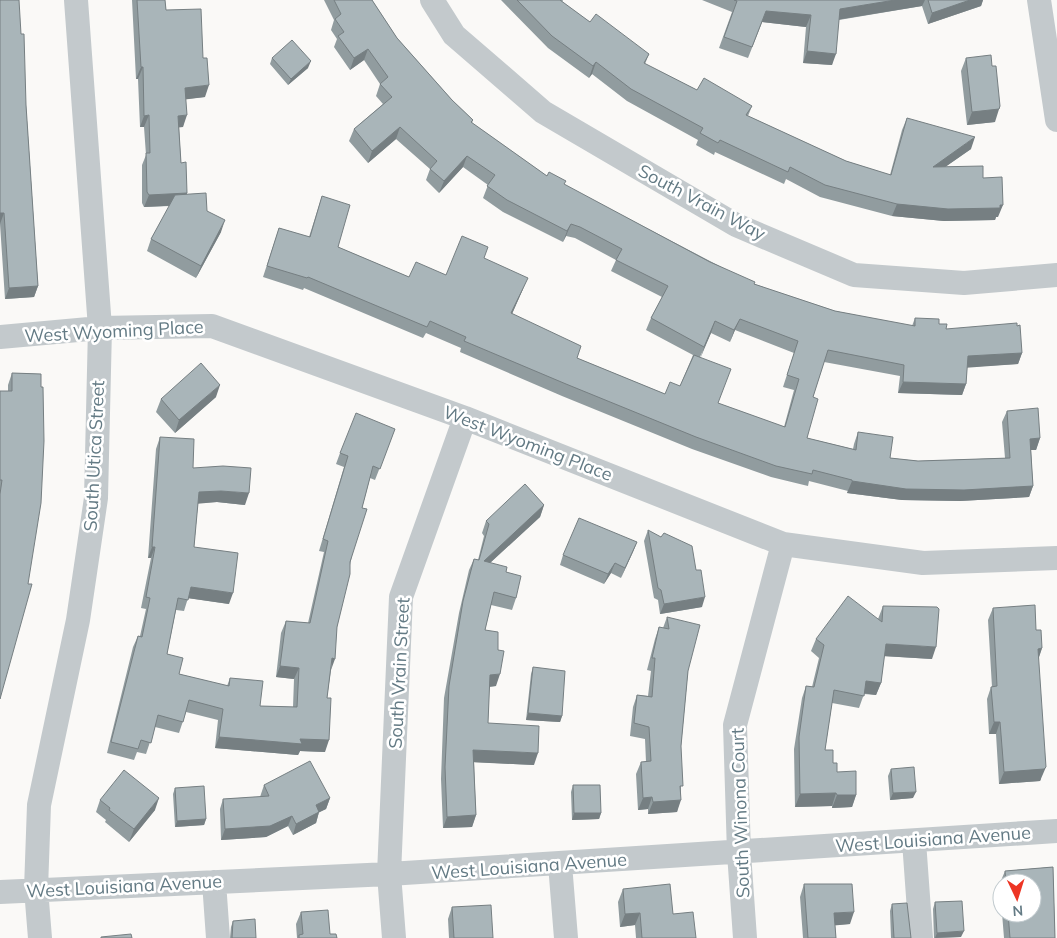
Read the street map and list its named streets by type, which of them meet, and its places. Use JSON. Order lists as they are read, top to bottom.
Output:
{
  "streets": {
    "street": [
      "South Vrain Way",
      "West Wyoming Place",
      "South Utica Street",
      "South Vrain Street",
      "South Winona Court",
      "West Louisiana Avenue"
    ]
  },
  "crossings": [
    ["West Wyoming Place", "South Utica Street"],
    ["West Wyoming Place", "South Vrain Street"],
    ["West Wyoming Place", "South Winona Court"],
    ["South Utica Street", "West Louisiana Avenue"],
    ["South Vrain Street", "West Louisiana Avenue"],
    ["South Winona Court", "West Louisiana Avenue"]
  ],
  "north": "bottom"
}
